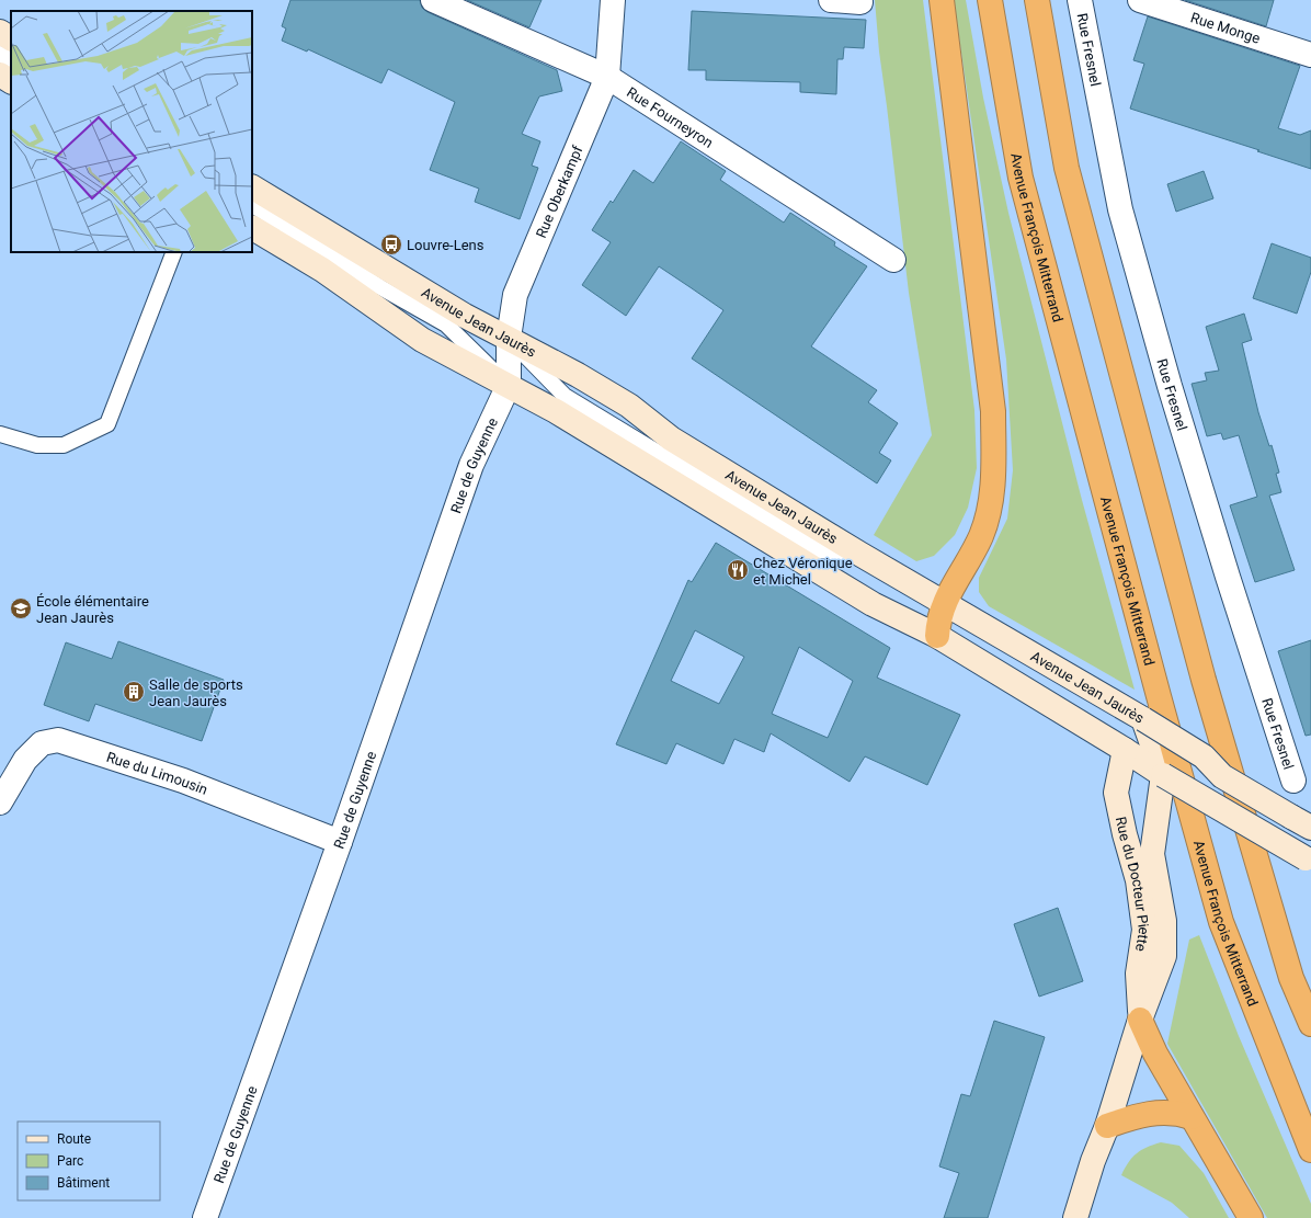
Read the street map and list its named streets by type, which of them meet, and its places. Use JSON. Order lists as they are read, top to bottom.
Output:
{
  "streets": {
    "highway": ["Avenue François Mitterrand"],
    "main road": ["Avenue Jean Jaurès", "Rue du Docteur Piette"],
    "street": [
      "Rue Monge",
      "Rue Fresnel",
      "Rue Fourneyron",
      "Rue Oberkampf",
      "Rue de Guyenne",
      "Rue du Limousin"
    ]
  },
  "crossings": [
    ["Rue Fourneyron", "Rue Oberkampf"],
    ["Rue Oberkampf", "Avenue Jean Jaurès"],
    ["Rue Oberkampf", "Rue de Guyenne"],
    ["Rue de Guyenne", "Rue du Limousin"]
  ],
  "places": {
    "bus stop": ["Louvre-Lens"],
    "restaurant": ["Chez Véronique et Michel"],
    "school or university": ["École élémentaire Jean Jaurès"],
    "building": ["Salle de sports Jean Jaurès"]
  },
  "legend": ["Route", "Parc", "Bâtiment"]
}
